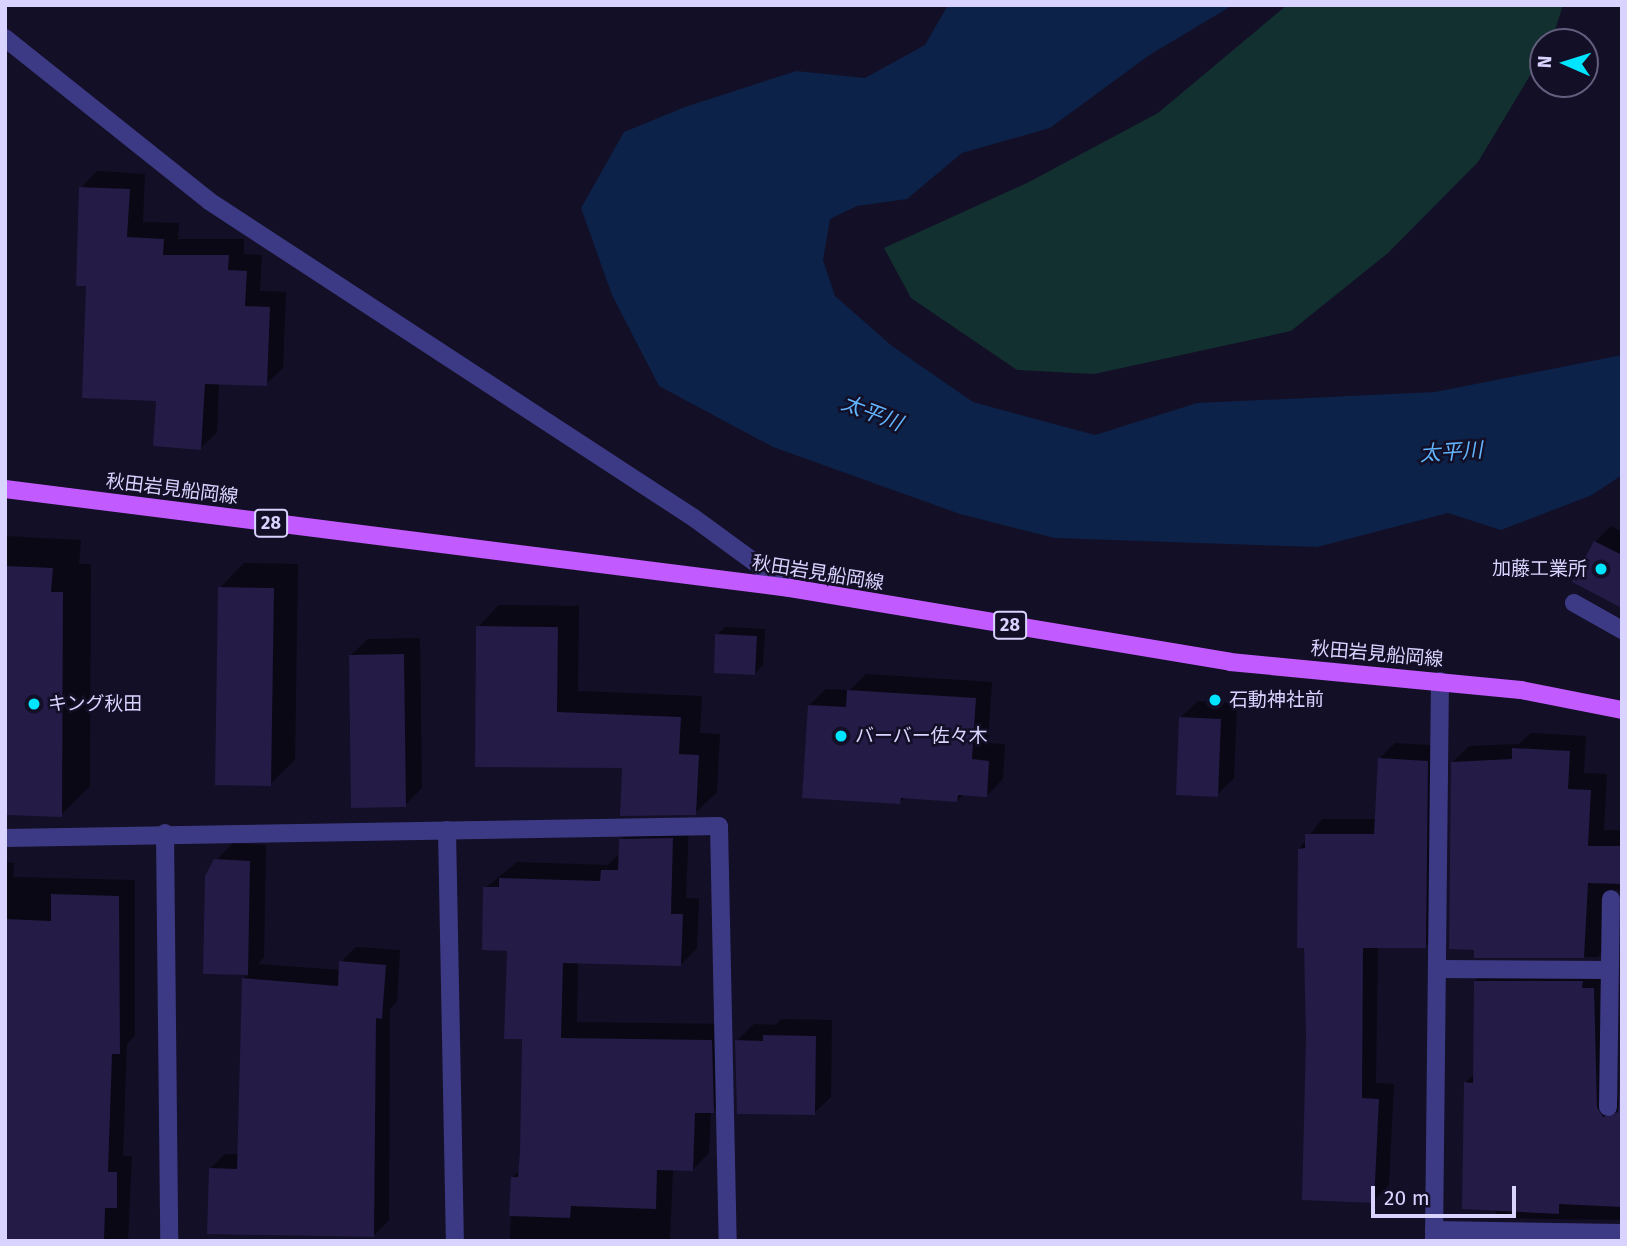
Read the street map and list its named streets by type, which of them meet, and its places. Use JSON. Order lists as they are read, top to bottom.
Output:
{
  "streets": {
    "main road": ["秋田岩見船岡線", "28"]
  },
  "water": ["太平川"],
  "places": [
    "加藤工業所",
    "石動神社前",
    "キング秋田",
    "バーバー佐々木"
  ],
  "scale_bar": "20 m",
  "north": "left"
}
